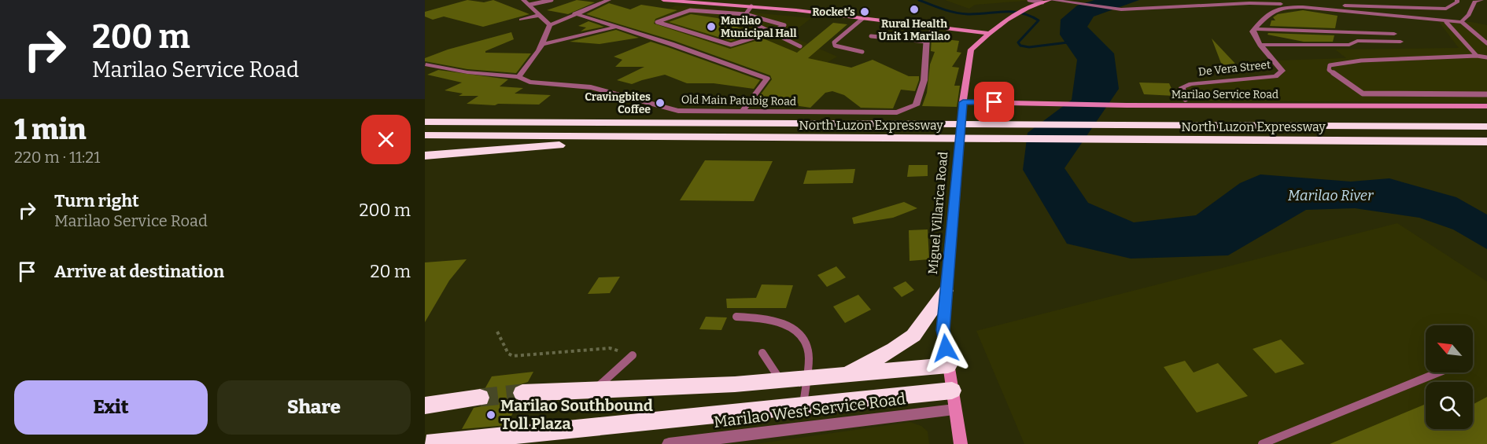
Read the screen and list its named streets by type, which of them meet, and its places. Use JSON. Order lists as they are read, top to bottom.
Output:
{
  "streets": {
    "highway": ["North Luzon Expressway"],
    "main road": ["Marilao Service Road", "Miguel Villarica Road"],
    "street": ["De Vera Street", "Old Main Patubig Road", "Marilao West Service Road"]
  },
  "crossings": [
    ["Marilao Service Road", "Miguel Villarica Road"],
    ["Miguel Villarica Road", "Marilao West Service Road"]
  ],
  "water": ["Marilao River"],
  "places": [
    "Rural Health Unit 1 Marilao",
    "Rocket’s",
    "Marilao Municipal Hall",
    "Cravingbites Coffee",
    "Marilao Southbound Toll Plaza"
  ],
  "north": "top left",
  "page": {
    "turn": ["200 m", "Marilao Service Road"],
    "heading": ["1 min", "220 m · 11:21"],
    "list": [
      {
        "name": "Turn right",
        "note": "Marilao Service Road",
        "value": "200 m"
      },
      {
        "name": "Arrive at destination",
        "value": "20 m"
      }
    ],
    "buttons": ["Exit", "Share"]
  }
}
